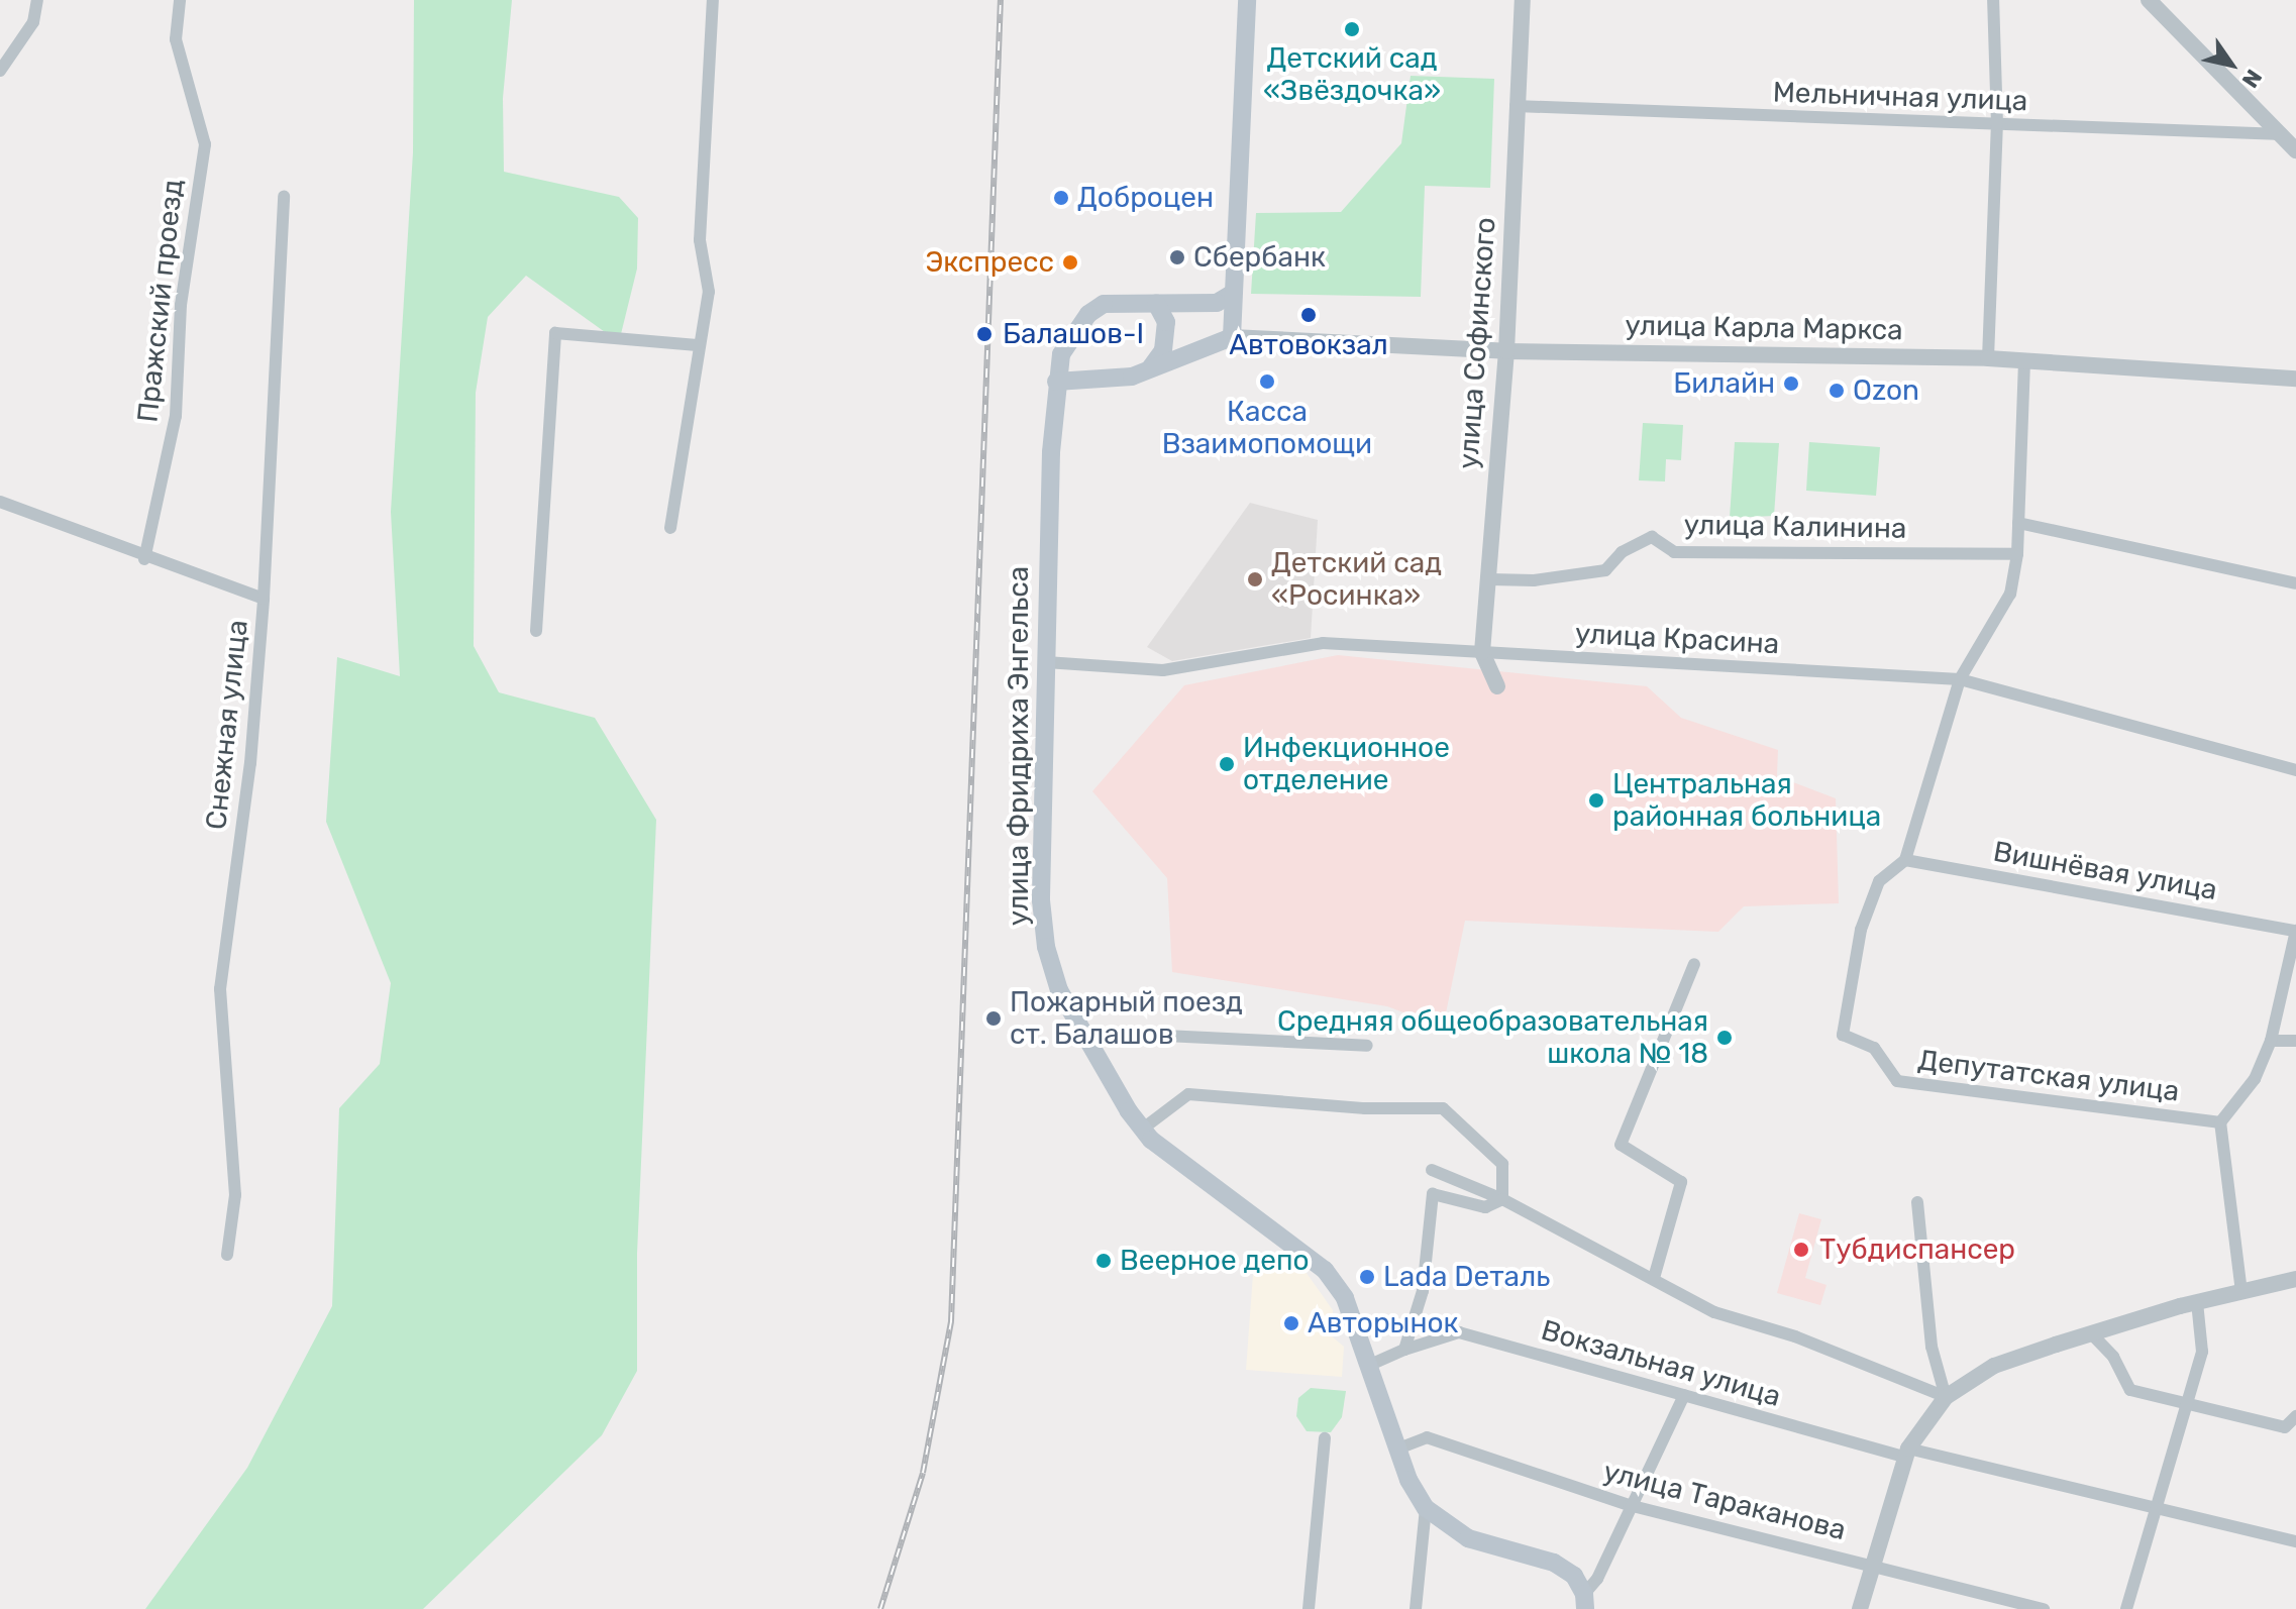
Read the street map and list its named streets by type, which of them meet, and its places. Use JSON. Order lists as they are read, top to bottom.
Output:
{
  "streets": {
    "main road": ["улица Фридриха Энгельса"],
    "street": [
      "Мельничная улица",
      "Пражский проезд",
      "улица Карла Маркса",
      "улица Софинского",
      "улица Калинина",
      "улица Красина",
      "Снежная улица",
      "Вишнёвая улица",
      "Депутатская улица",
      "Вокзальная улица",
      "улица Тараканова"
    ]
  },
  "crossings": [
    ["Мельничная улица", "улица Софинского"],
    ["улица Карла Маркса", "улица Софинского"],
    ["улица Софинского", "улица Калинина"],
    ["улица Софинского", "улица Красина"],
    ["улица Красина", "улица Фридриха Энгельса"],
    ["улица Фридриха Энгельса", "Вокзальная улица"],
    ["улица Фридриха Энгельса", "улица Тараканова"],
    ["Вишнёвая улица", "Депутатская улица"]
  ],
  "places": [
    "Детский сад «Звёздочка»",
    "Доброцен",
    "Сбербанк",
    "Экспресс",
    "Автовокзал",
    "Балашов-I",
    "Касса Взаимопомощи",
    "Билайн",
    "Ozon",
    "Детский сад «Росинка»",
    "Инфекционное отделение",
    "Центральная районная больница",
    "Пожарный поезд ст. Балашов",
    "Средняя общеобразовательная школа № 18",
    "Тубдиспансер",
    "Веерное депо",
    "Lada Dеталь",
    "Авторынок"
  ],
  "north": "bottom right"
}
